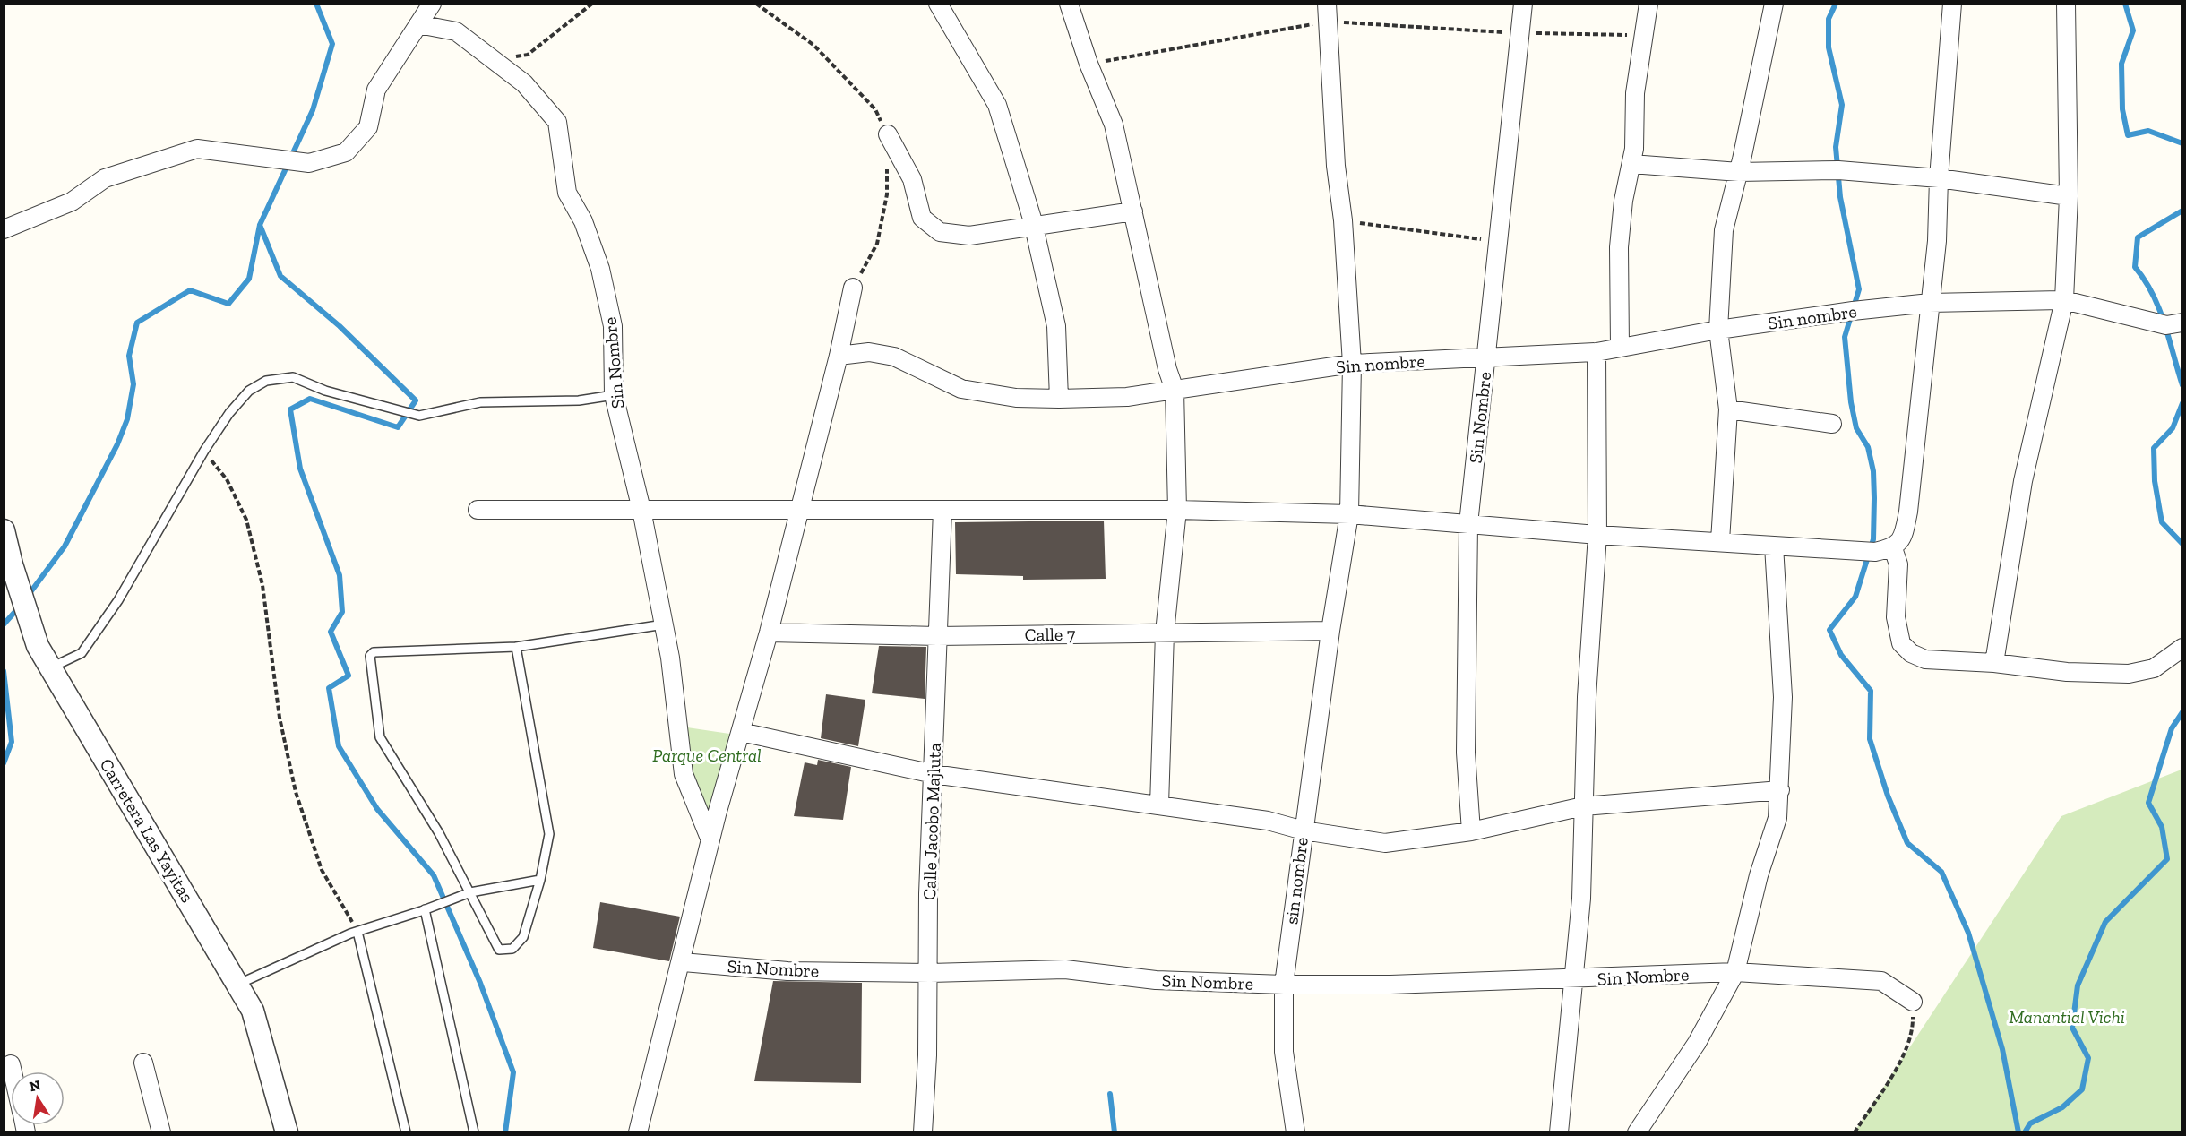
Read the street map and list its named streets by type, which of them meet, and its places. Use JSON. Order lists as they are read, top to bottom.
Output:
{
  "streets": {
    "street": [
      "Sin nombre",
      "Sin Nombre",
      "Calle 7",
      "Calle Jacobo Majluta",
      "Carretera Las Yayitas",
      "sin nombre"
    ]
  },
  "crossings": [
    ["Sin nombre", "Sin Nombre"],
    ["Sin nombre", "sin nombre"],
    ["Sin Nombre", "Calle Jacobo Majluta"],
    ["Sin Nombre", "sin nombre"],
    ["Calle 7", "Calle Jacobo Majluta"],
    ["Calle 7", "sin nombre"]
  ],
  "parks": ["Parque Central", "Manantial Vichi"],
  "north": "top"
}
